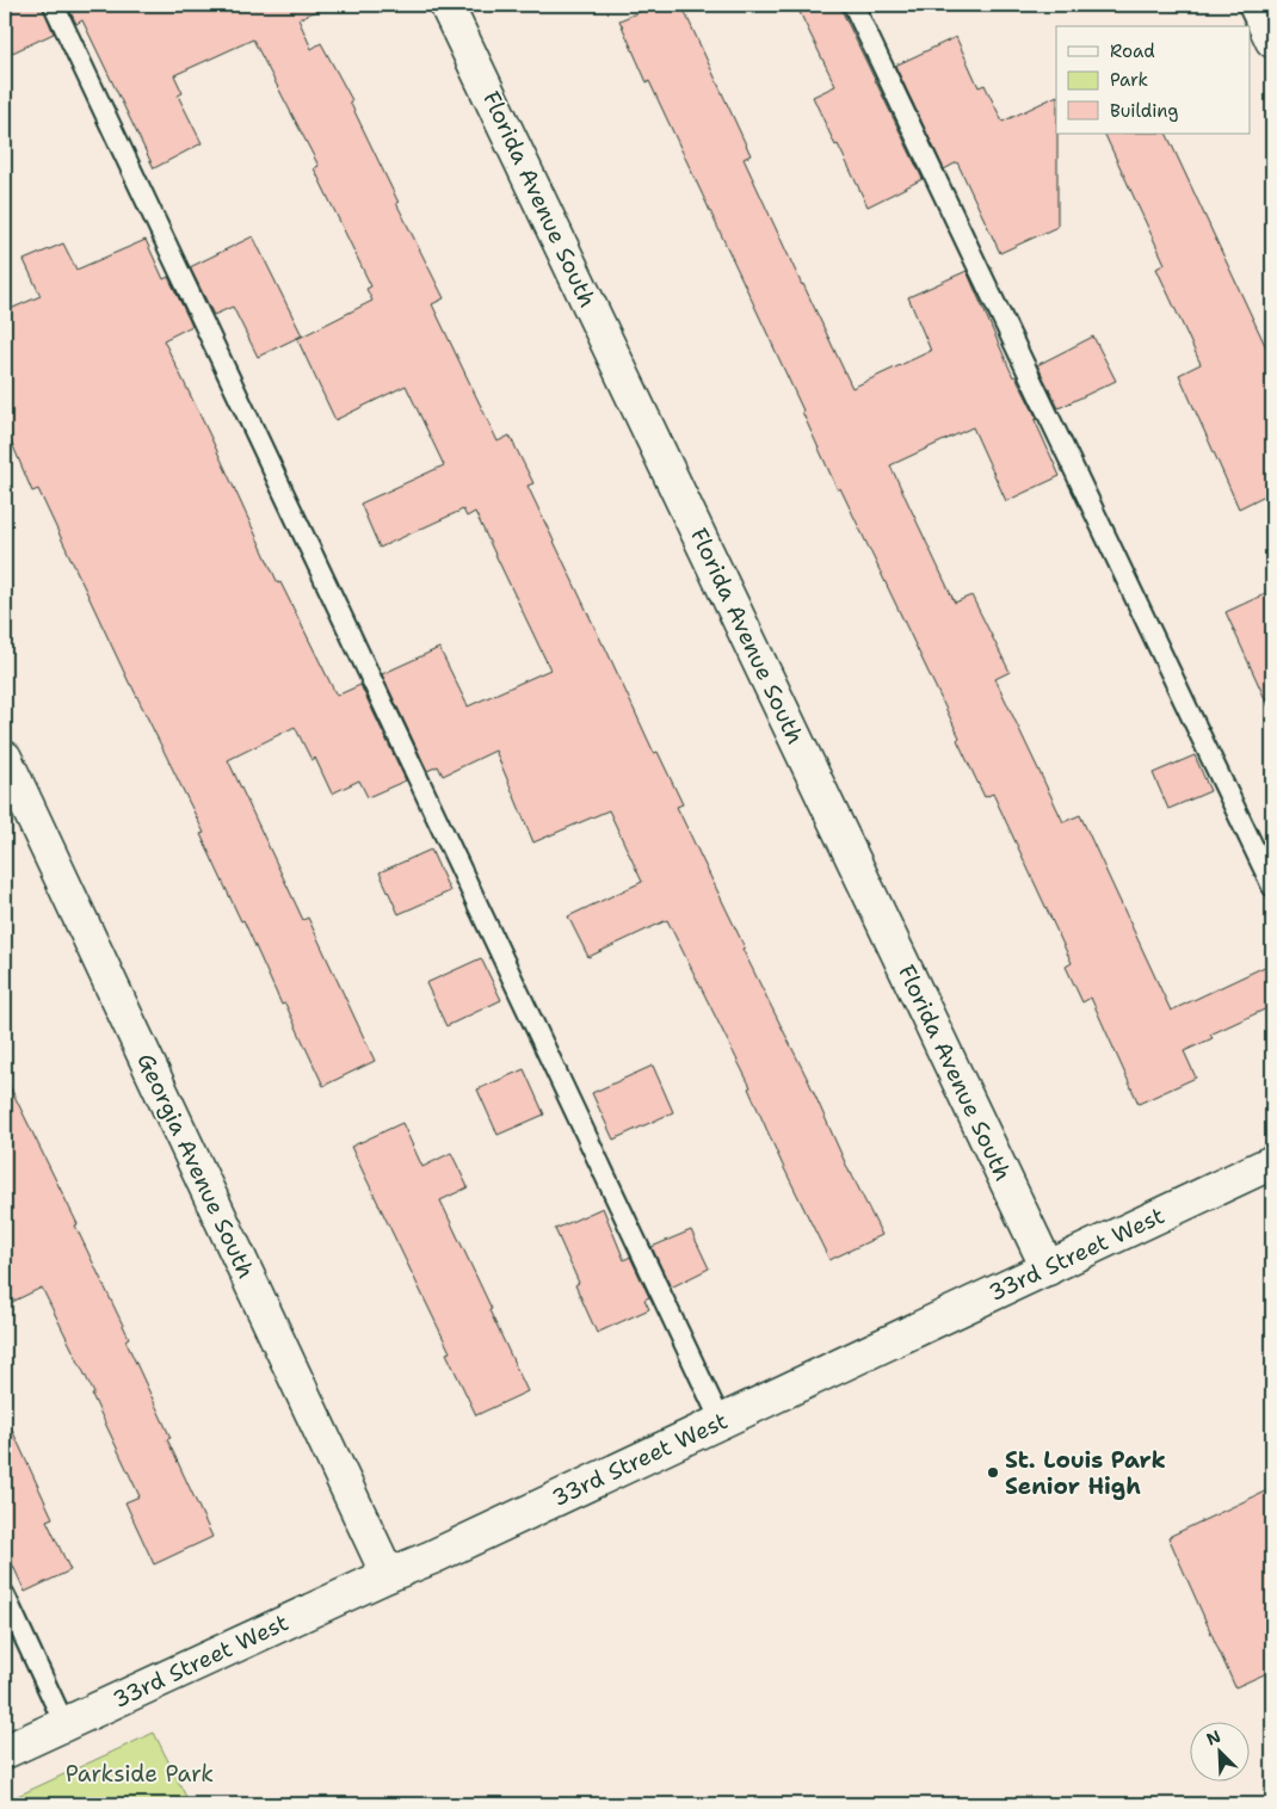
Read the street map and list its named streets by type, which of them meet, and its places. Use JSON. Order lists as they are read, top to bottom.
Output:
{
  "streets": {
    "street": ["Florida Avenue South", "Georgia Avenue South", "33rd Street West"]
  },
  "crossings": [
    ["Florida Avenue South", "33rd Street West"],
    ["Georgia Avenue South", "33rd Street West"]
  ],
  "parks": ["Parkside Park"],
  "places": ["St. Louis Park Senior High"],
  "legend": ["Road", "Park", "Building"],
  "north": "top left"
}
